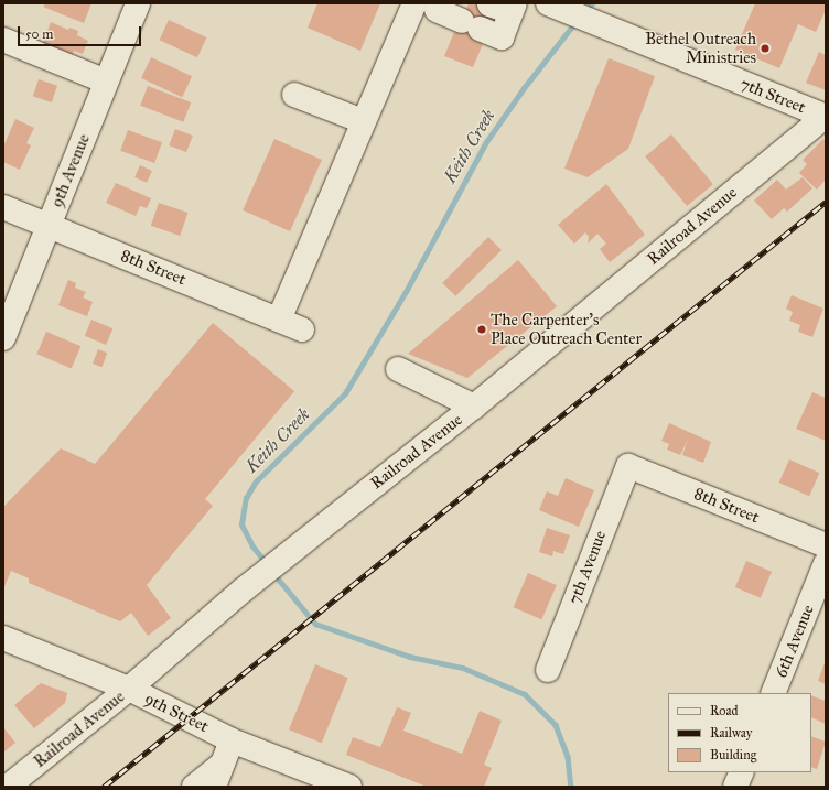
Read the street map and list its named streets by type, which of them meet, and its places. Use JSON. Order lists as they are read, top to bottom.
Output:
{
  "streets": {
    "street": [
      "7th Street",
      "9th Avenue",
      "Railroad Avenue",
      "8th Street",
      "7th Avenue",
      "6th Avenue",
      "9th Street"
    ]
  },
  "crossings": [
    ["7th Street", "Railroad Avenue"],
    ["9th Avenue", "8th Street"],
    ["Railroad Avenue", "9th Street"],
    ["8th Street", "7th Avenue"]
  ],
  "water": ["Keith Creek"],
  "places": ["Bethel Outreach Ministries", "The Carpenter's Place Outreach Center"],
  "legend": ["Road", "Railway", "Building"],
  "scale_bar": "50 m"
}
